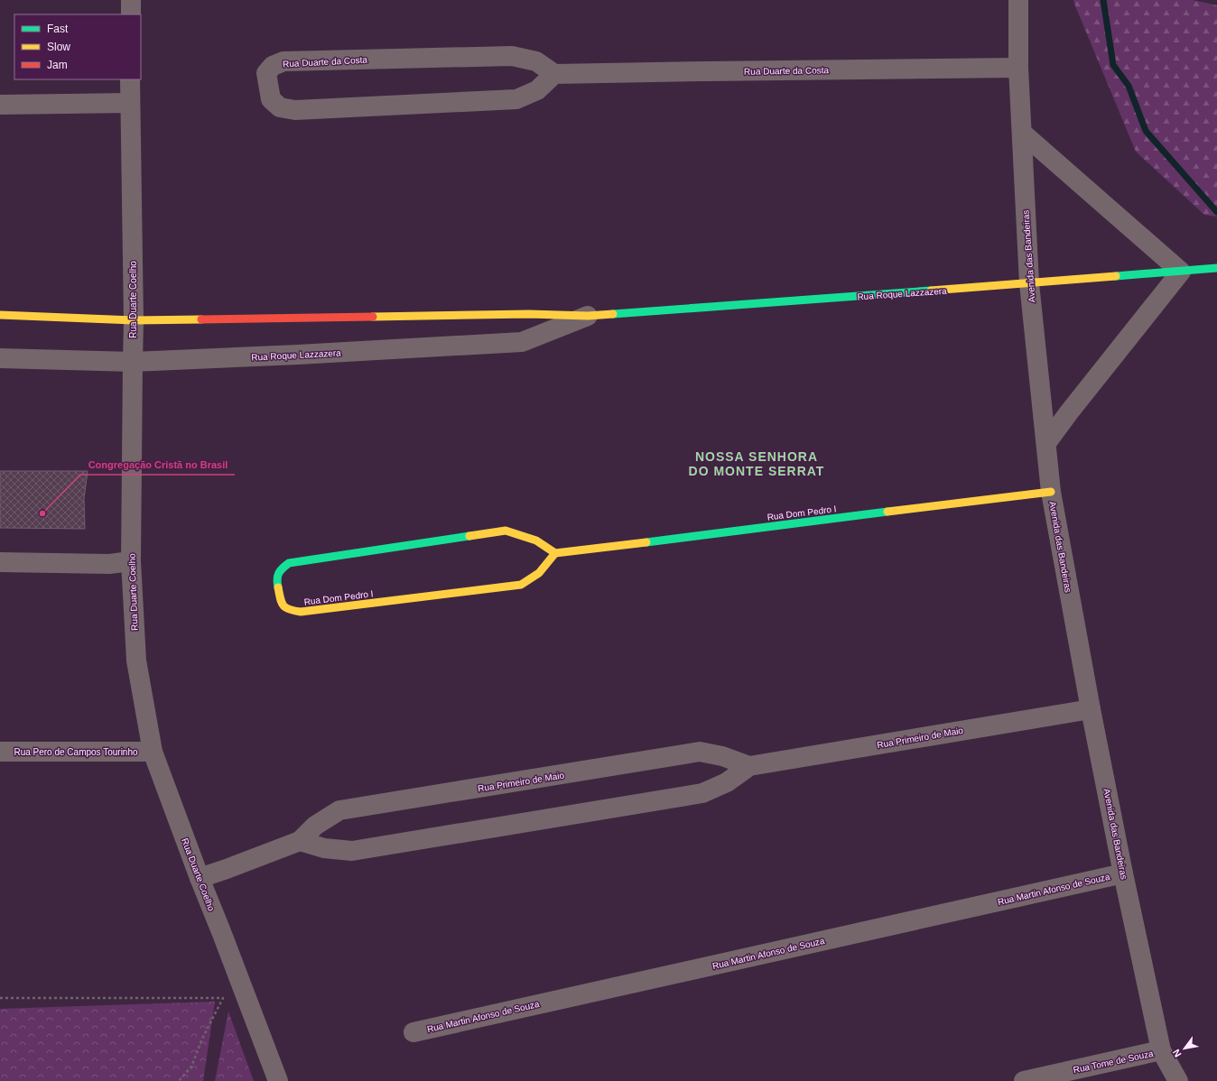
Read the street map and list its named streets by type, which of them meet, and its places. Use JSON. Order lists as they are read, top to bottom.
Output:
{
  "streets": {
    "street": [
      "Rua Duarte da Costa",
      "Avenida das Bandeiras",
      "Rua Roque Lazzazera",
      "Rua Duarte Coelho",
      "Rua Dom Pedro I",
      "Rua Primeiro de Maio",
      "Rua Pero de Campos Tourinho",
      "Rua Martin Afonso de Souza",
      "Rua Tome de Souza"
    ]
  },
  "crossings": [
    ["Rua Duarte da Costa", "Avenida das Bandeiras"],
    ["Avenida das Bandeiras", "Rua Roque Lazzazera"],
    ["Avenida das Bandeiras", "Rua Dom Pedro I"],
    ["Avenida das Bandeiras", "Rua Primeiro de Maio"],
    ["Avenida das Bandeiras", "Rua Martin Afonso de Souza"],
    ["Avenida das Bandeiras", "Rua Tome de Souza"],
    ["Rua Roque Lazzazera", "Rua Duarte Coelho"],
    ["Rua Duarte Coelho", "Rua Primeiro de Maio"],
    ["Rua Duarte Coelho", "Rua Pero de Campos Tourinho"]
  ],
  "districts": ["NOSSA SENHORA DO MONTE SERRAT"],
  "places": ["Congregação Cristã no Brasil"],
  "legend": ["Fast", "Slow", "Jam"],
  "north": "bottom left"
}
